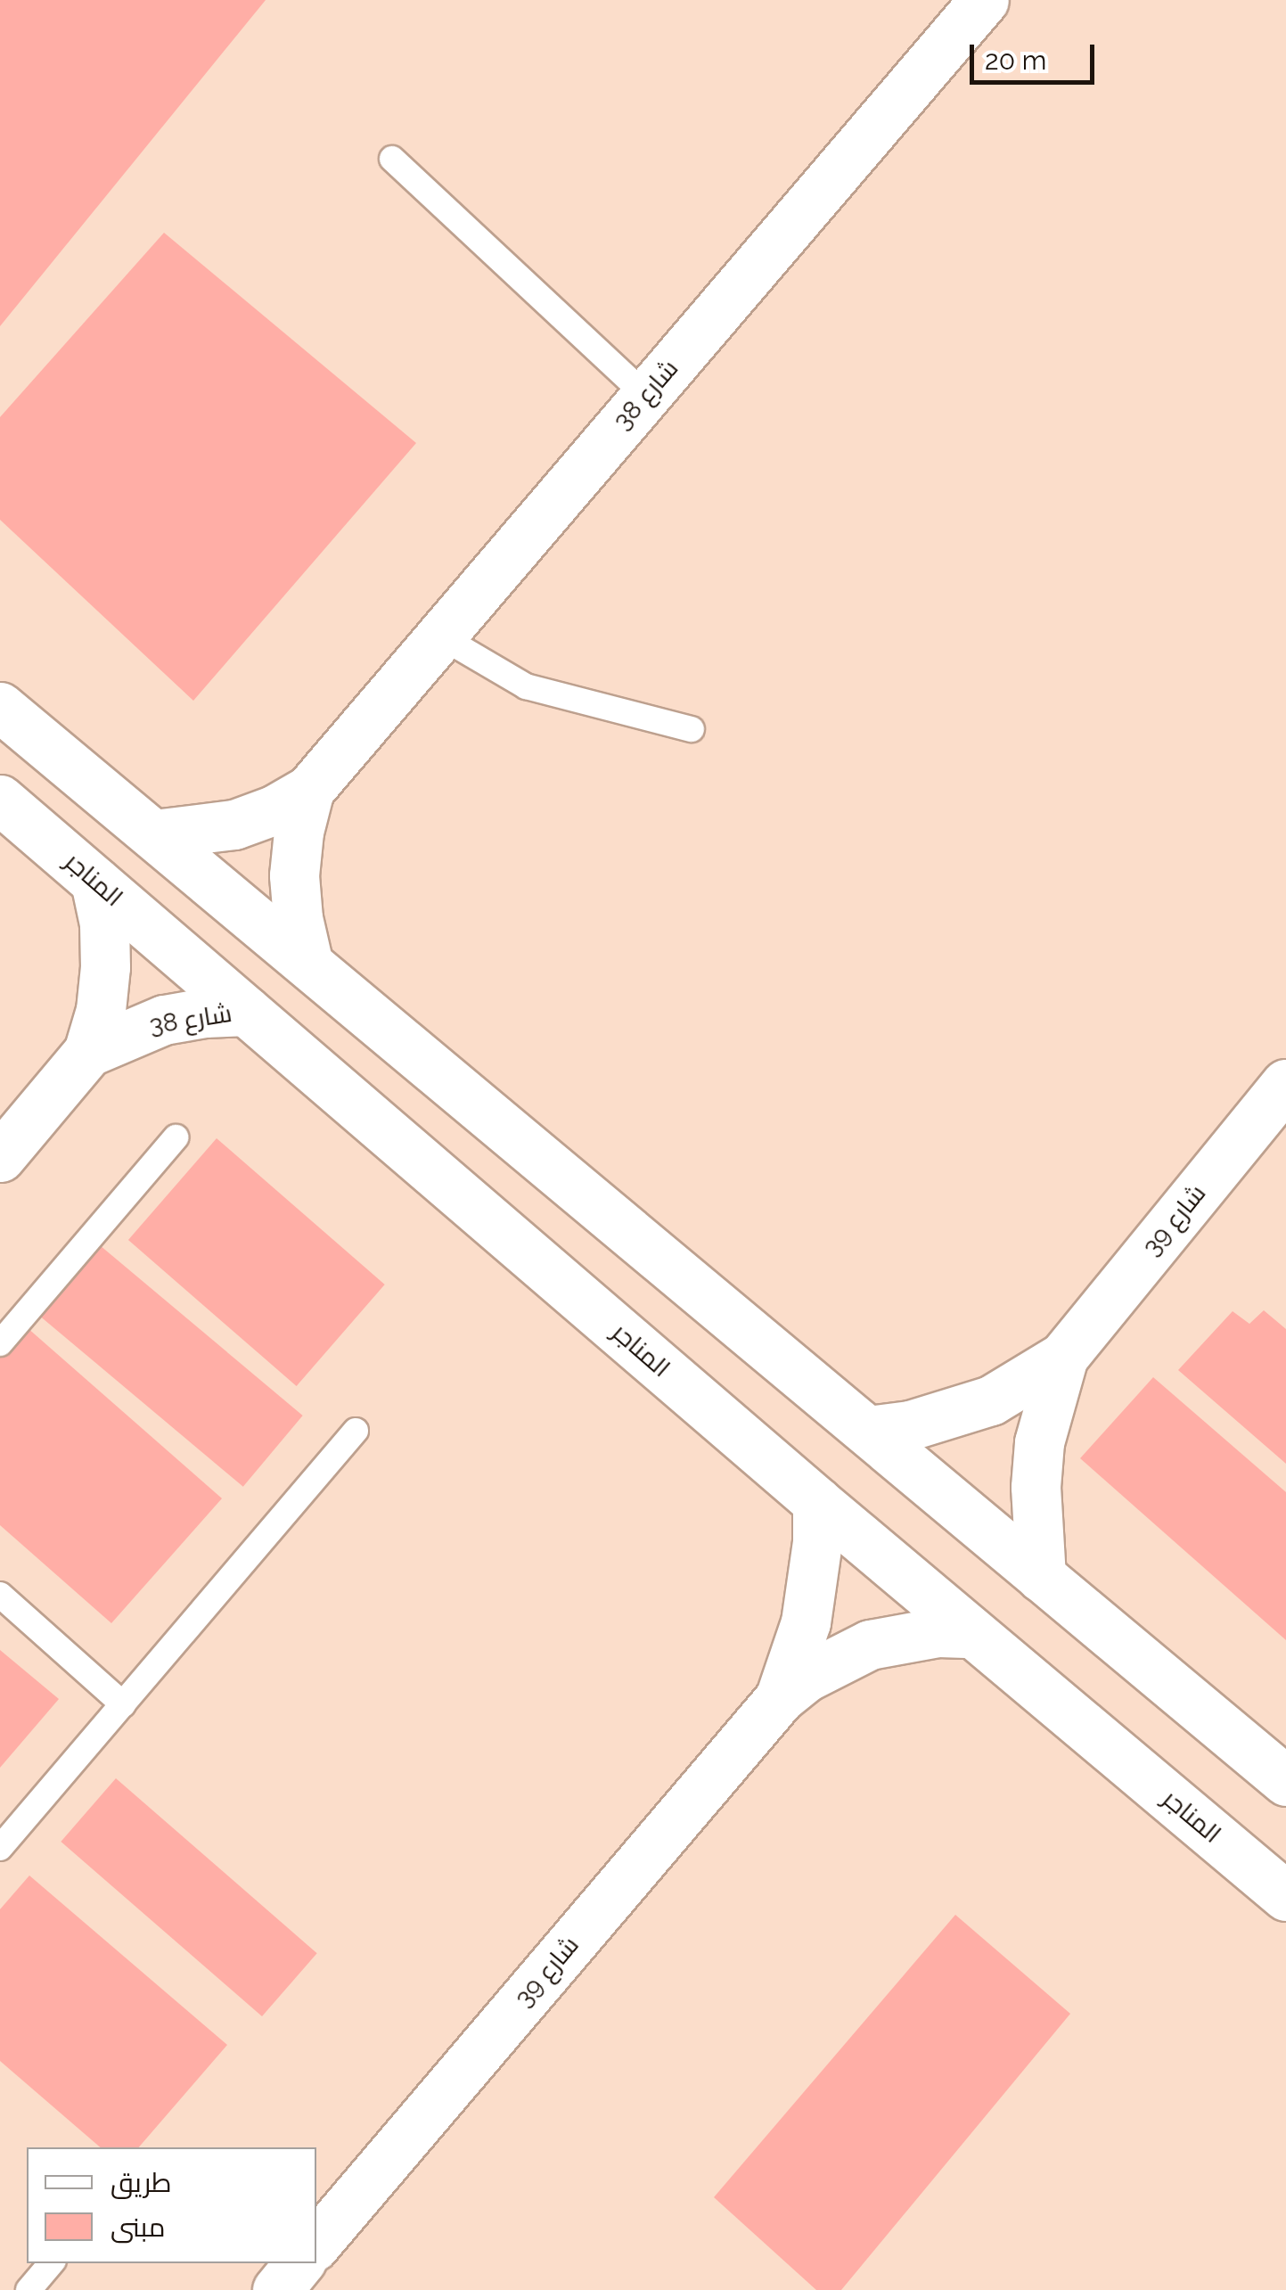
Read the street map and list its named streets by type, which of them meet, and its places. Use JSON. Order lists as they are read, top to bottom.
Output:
{
  "streets": {
    "street": ["شارع 38", "المناجر", "شارع 39"]
  },
  "crossings": [
    ["شارع 38", "المناجر"],
    ["المناجر", "شارع 39"]
  ],
  "legend": ["طريق", "مبنى"],
  "scale_bar": "20 m"
}
